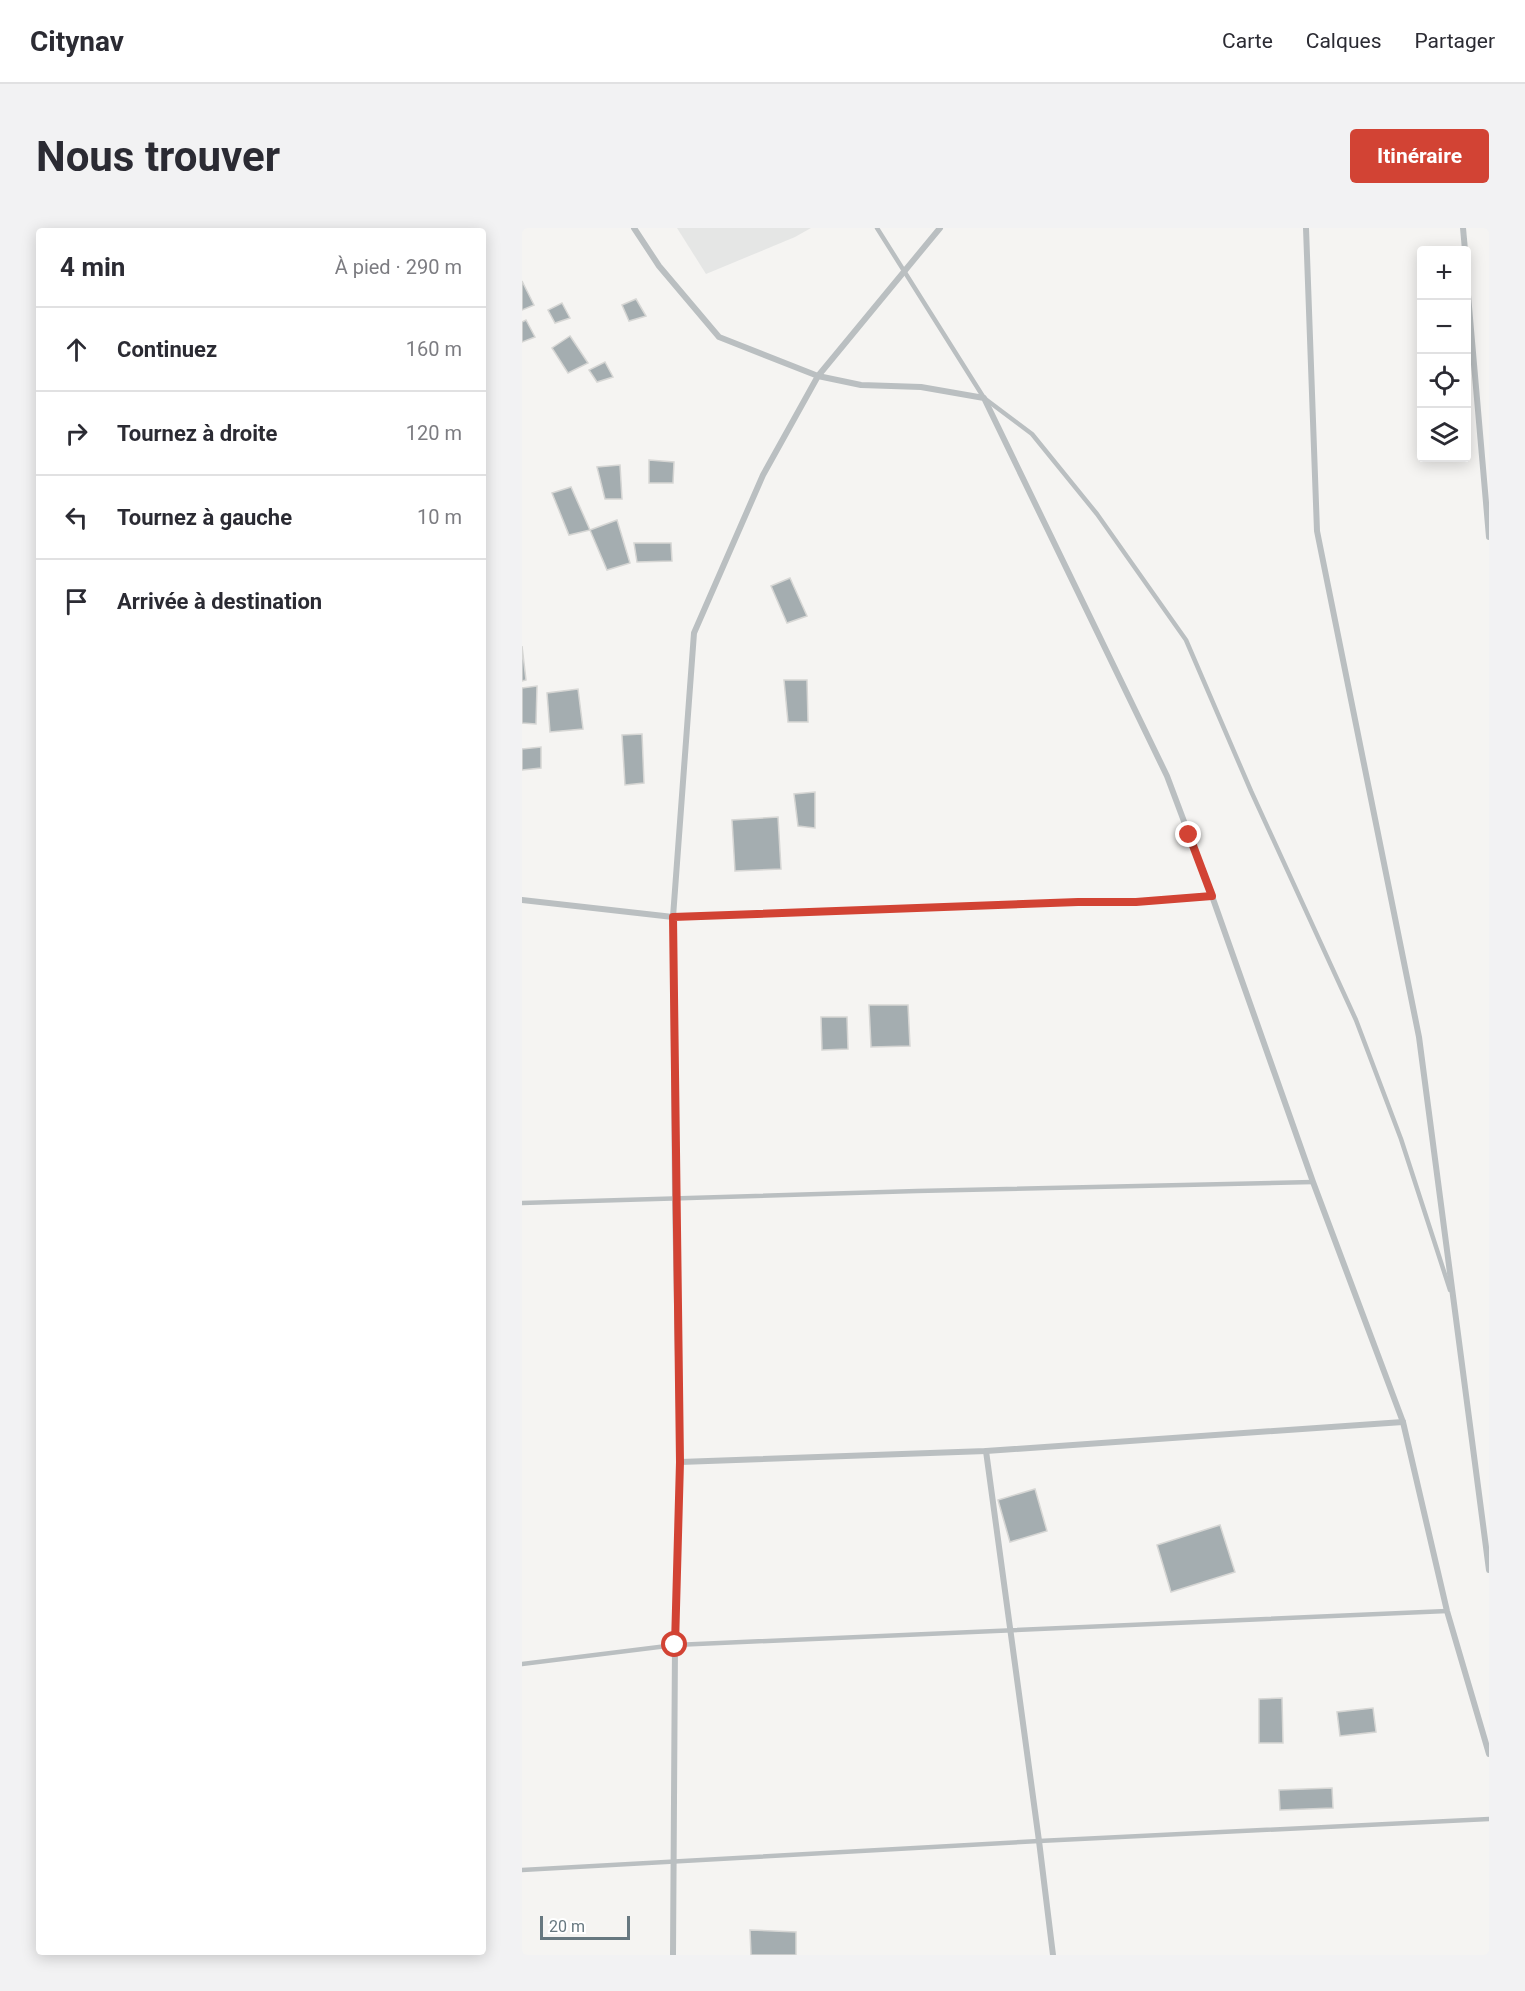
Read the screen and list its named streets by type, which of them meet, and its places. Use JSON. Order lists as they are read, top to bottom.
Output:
{
  "scale_bar": "20 m",
  "page": {
    "header": "Citynav",
    "nav": ["Carte", "Calques", "Partager"],
    "buttons": "Itinéraire",
    "title": "Nous trouver",
    "heading": ["4 min", "À pied · 290 m"],
    "map_buttons": ["+", "−"],
    "list": [
      ["Continuez", "160 m"],
      ["Tournez à droite", "120 m"],
      ["Tournez à gauche", "10 m"],
      "Arrivée à destination"
    ],
    "scale": "20 m"
  }
}
